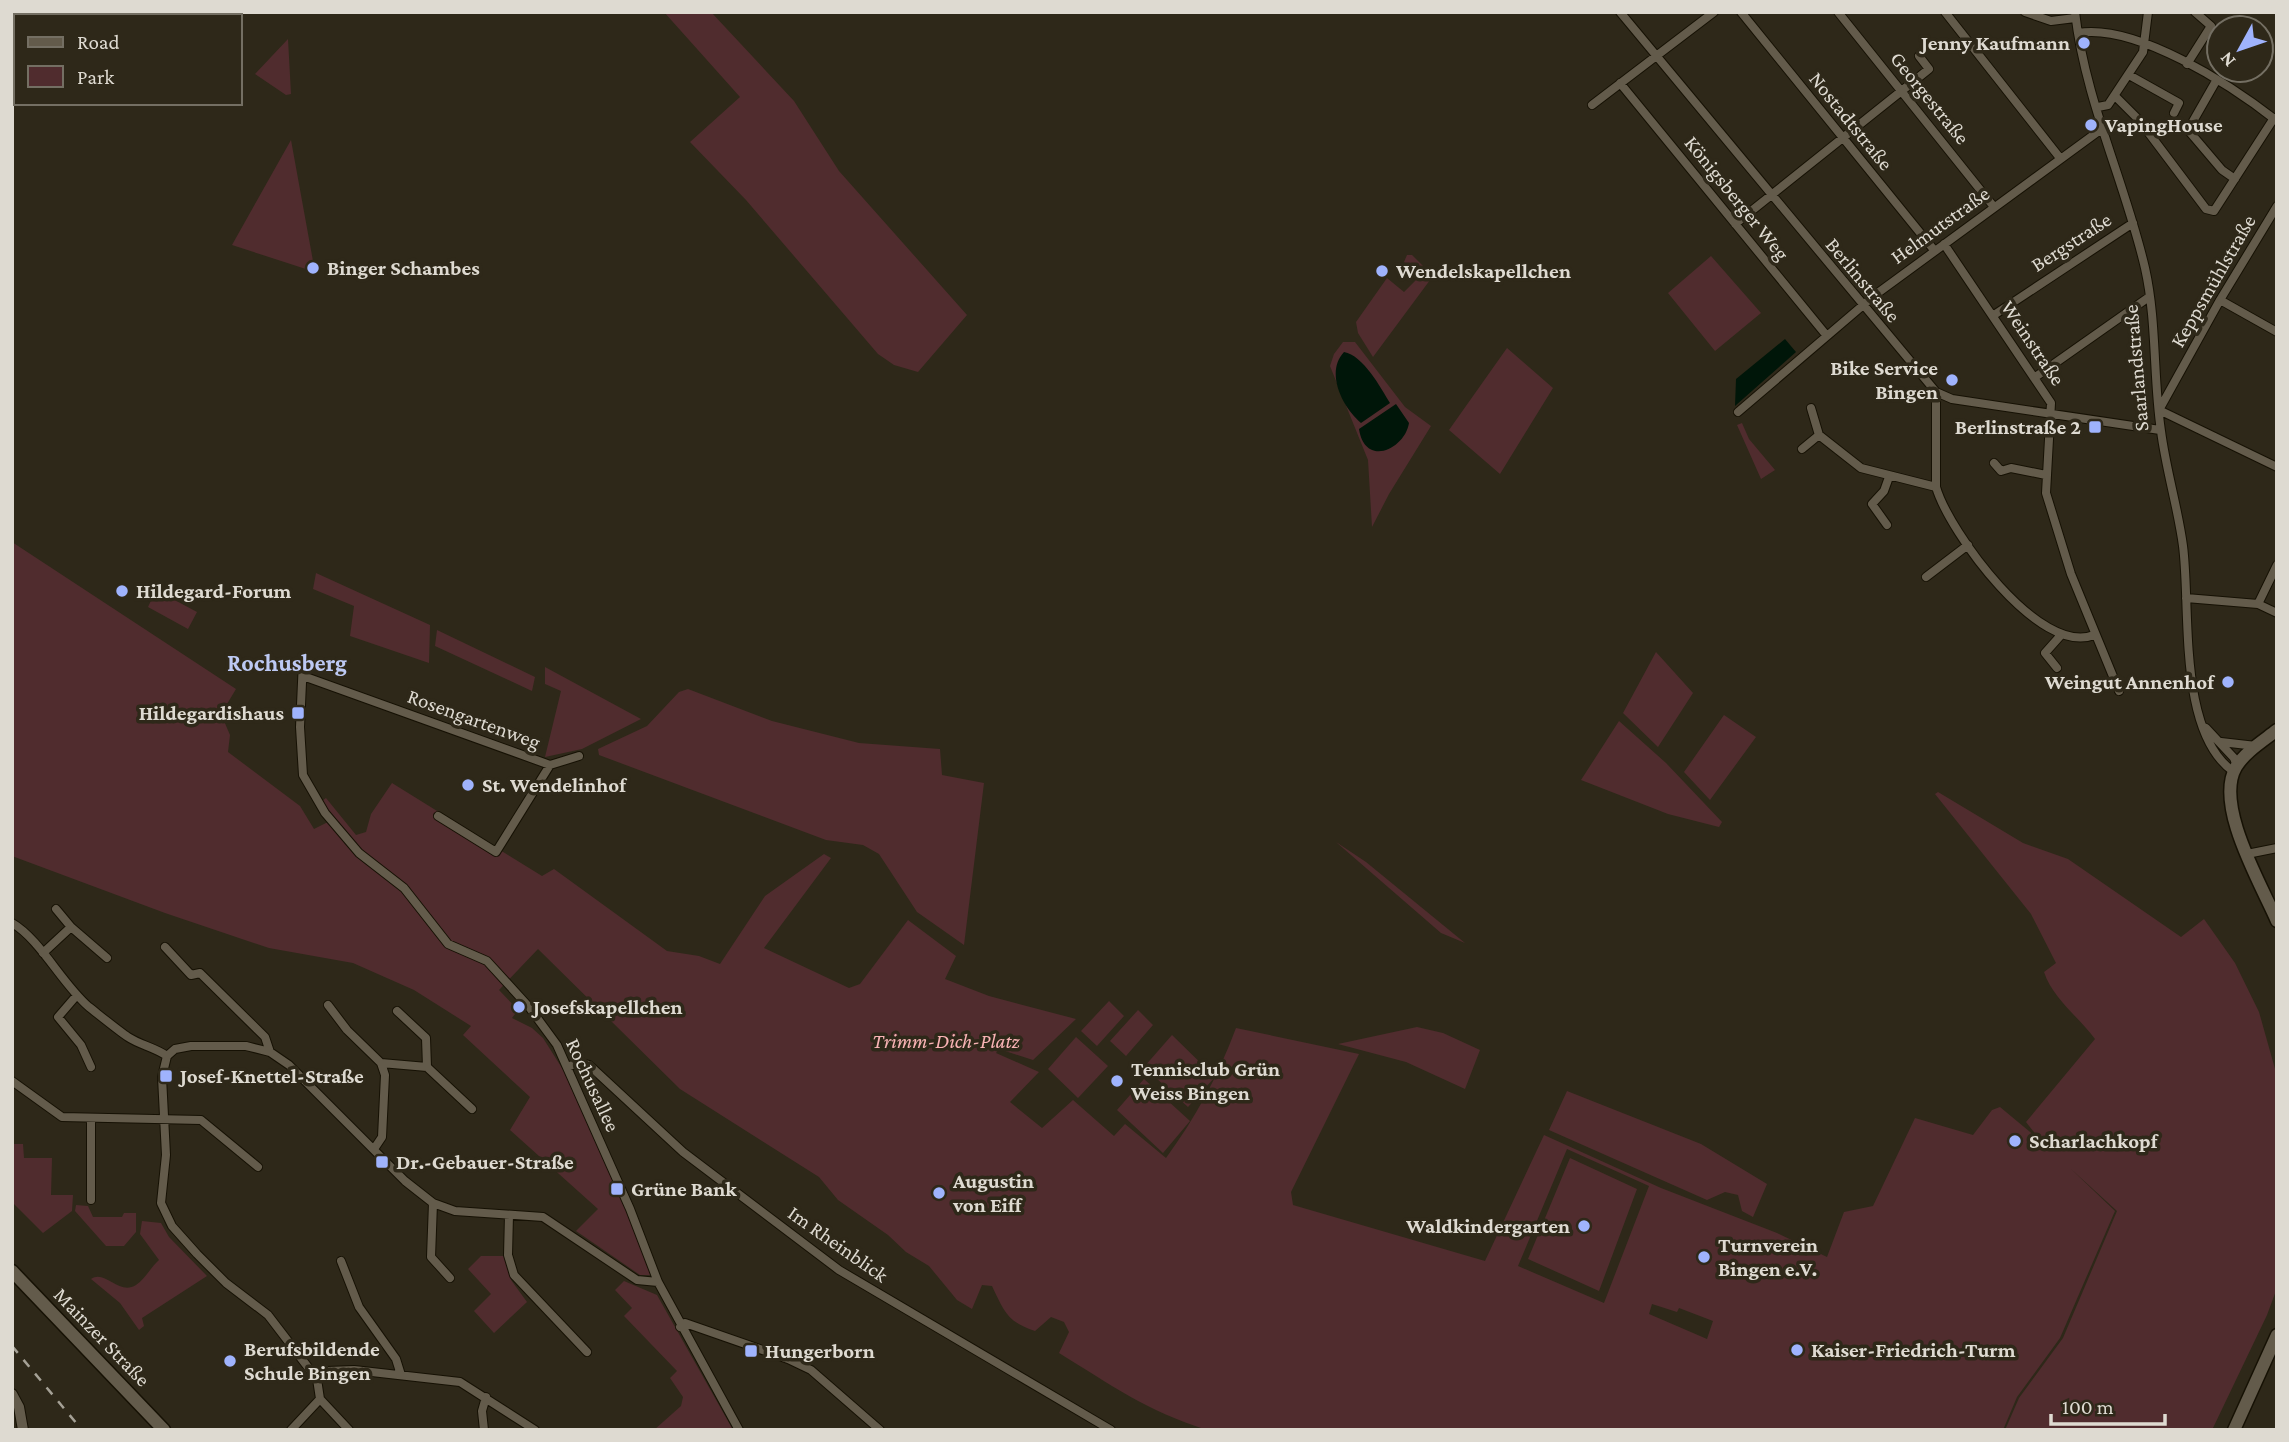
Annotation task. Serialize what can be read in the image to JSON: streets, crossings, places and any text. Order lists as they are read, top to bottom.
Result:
{
  "streets": {
    "main road": ["Mainzer Straße"],
    "street": [
      "Georgestraße",
      "Nostadtstraße",
      "Königsberger Weg",
      "Helmutstraße",
      "Bergstraße",
      "Berlinstraße",
      "Keppsmühlstraße",
      "Weinstraße",
      "Saarlandstraße",
      "Rosengartenweg",
      "Rochusallee",
      "Im Rheinblick"
    ]
  },
  "crossings": [
    ["Georgestraße", "Helmutstraße"],
    ["Nostadtstraße", "Helmutstraße"],
    ["Königsberger Weg", "Helmutstraße"],
    ["Helmutstraße", "Berlinstraße"],
    ["Helmutstraße", "Weinstraße"],
    ["Helmutstraße", "Saarlandstraße"],
    ["Bergstraße", "Weinstraße"],
    ["Bergstraße", "Saarlandstraße"],
    ["Keppsmühlstraße", "Saarlandstraße"],
    ["Rosengartenweg", "Rochusallee"],
    ["Rochusallee", "Im Rheinblick"]
  ],
  "districts": ["Rochusberg"],
  "parks": ["Trimm-Dich-Platz"],
  "places": {
    "other": [
      "Jenny Kaufmann",
      "VapingHouse",
      "Binger Schambes",
      "Wendelskapellchen",
      "Bike Service Bingen",
      "Hildegard-Forum",
      "Weingut Annenhof",
      "St. Wendelinhof",
      "Josefskapellchen",
      "Tennisclub Grün Weiss Bingen",
      "Scharlachkopf",
      "Augustin von Eiff",
      "Waldkindergarten",
      "Turnverein Bingen e.V.",
      "Kaiser-Friedrich-Turm",
      "Berufsbildende Schule Bingen"
    ],
    "transit": [
      "Berlinstraße 2",
      "Hildegardishaus",
      "Josef-Knettel-Straße",
      "Dr.-Gebauer-Straße",
      "Grüne Bank",
      "Hungerborn"
    ]
  },
  "legend": ["Road", "Park"],
  "scale_bar": "100 m",
  "north": "bottom left"
}
